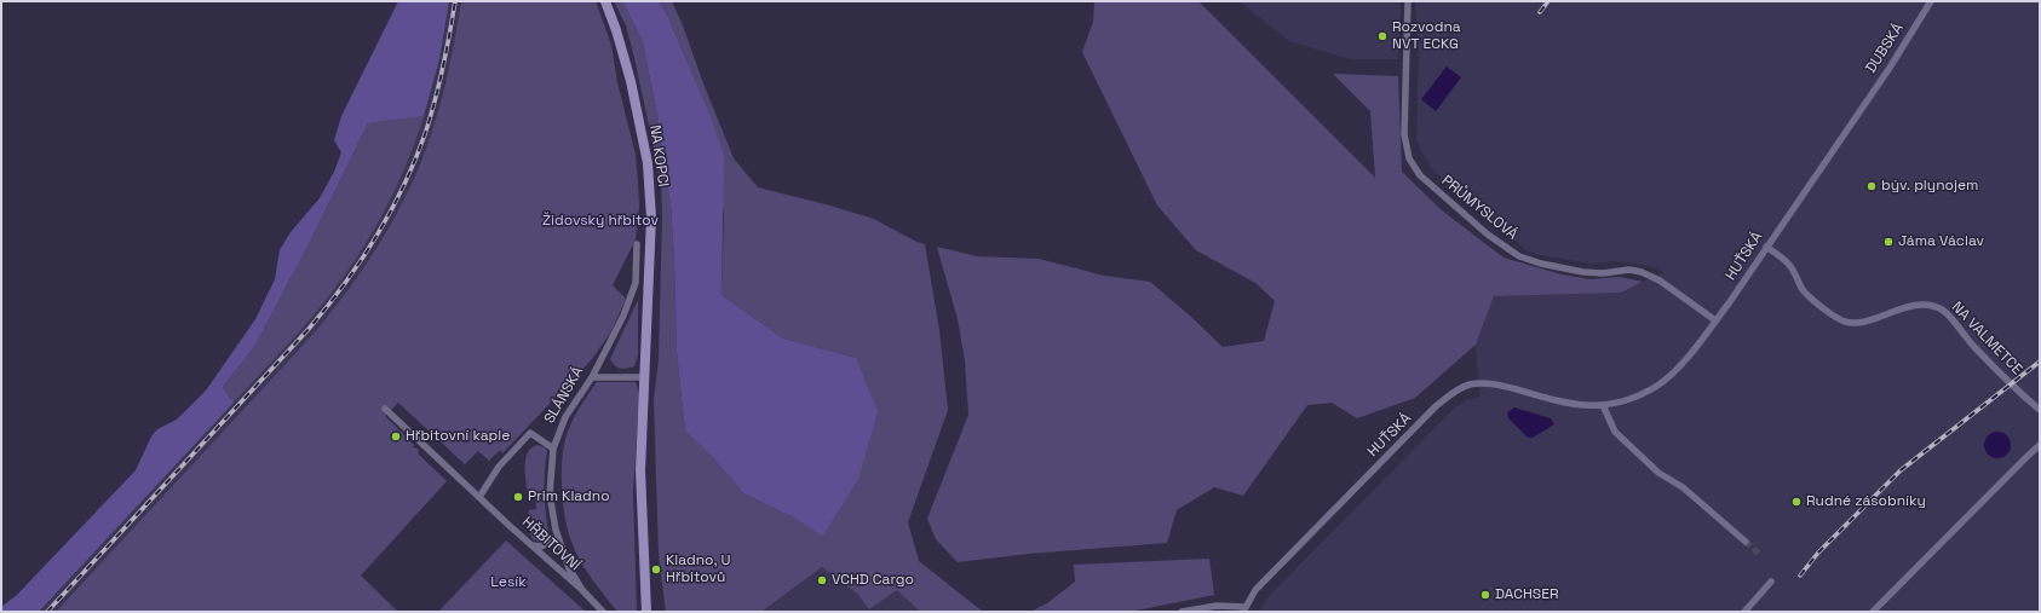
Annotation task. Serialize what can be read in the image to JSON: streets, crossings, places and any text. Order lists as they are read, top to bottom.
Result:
{
  "streets": {
    "main road": ["NA KOPCI"],
    "street": [
      "DUBSKÁ",
      "PRŮMYSLOVÁ",
      "HUŤSKÁ",
      "NA VALMETCE",
      "SLÁNSKÁ",
      "HŘBITOVNÍ"
    ]
  },
  "crossings": [
    ["DUBSKÁ", "HUŤSKÁ"],
    ["PRŮMYSLOVÁ", "HUŤSKÁ"],
    ["HUŤSKÁ", "NA VALMETCE"],
    ["SLÁNSKÁ", "HŘBITOVNÍ"]
  ],
  "parks": ["Židovský hřbitov", "Lesík"],
  "places": [
    "Rozvodna NVT ECKG",
    "býv. plynojem",
    "Jáma Václav",
    "Hřbitovní kaple",
    "Prim Kladno",
    "Rudné zásobníky",
    "Kladno, U Hřbitovů",
    "VCHD Cargo",
    "DACHSER"
  ]
}
